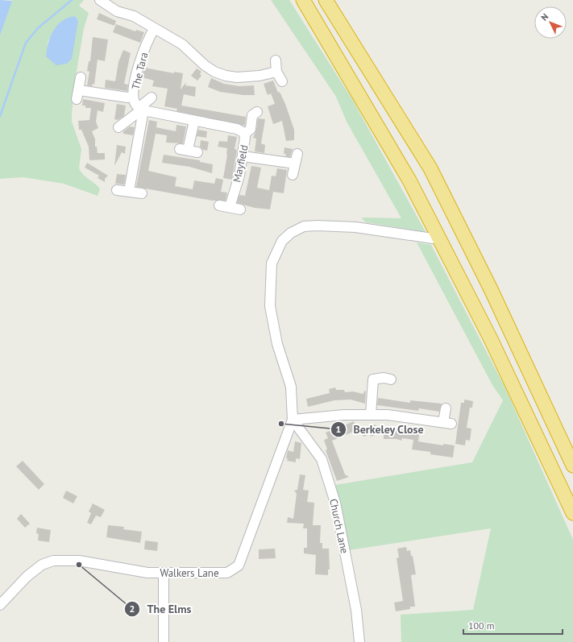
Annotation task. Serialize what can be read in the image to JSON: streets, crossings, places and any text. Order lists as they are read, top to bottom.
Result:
{
  "streets": {
    "street": [
      "The Tara",
      "Mayfield",
      "Church Lane",
      "Walkers Lane"
    ]
  },
  "crossings": [
    ["The Tara", "Mayfield"],
    ["Church Lane", "Walkers Lane"]
  ],
  "places": ["Berkeley Close", "The Elms"],
  "scale_bar": "100 m",
  "north": "top left"
}
